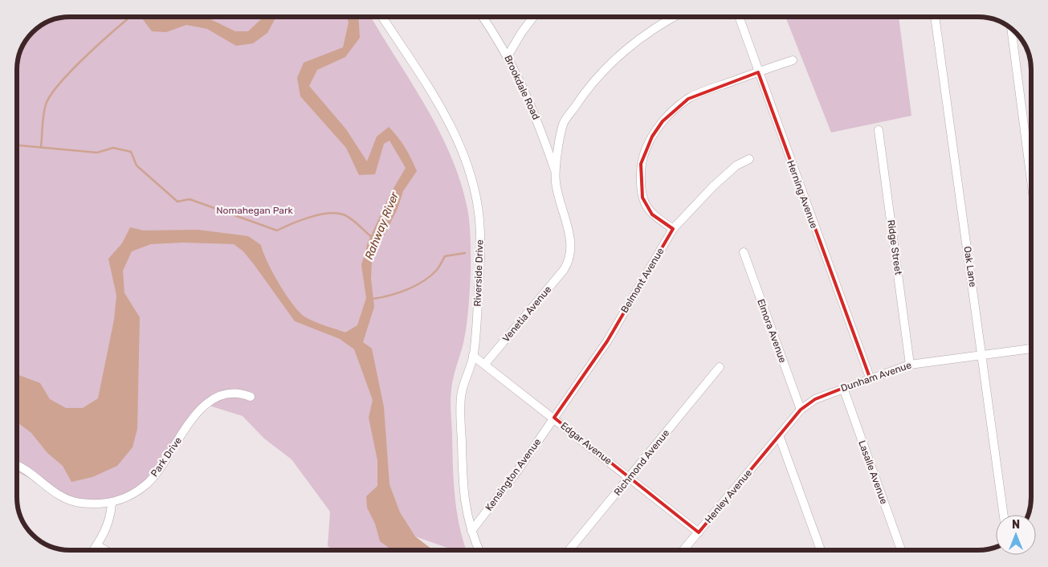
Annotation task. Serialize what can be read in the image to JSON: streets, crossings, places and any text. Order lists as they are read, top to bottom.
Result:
{
  "streets": {
    "street": [
      "Brookdale Road",
      "Herning Avenue",
      "Ridge Street",
      "Oak Lane",
      "Riverside Drive",
      "Belmont Avenue",
      "Venetia Avenue",
      "Elmora Avenue",
      "Dunham Avenue",
      "Edgar Avenue",
      "Park Drive",
      "Richmond Avenue",
      "Lasalle Avenue",
      "Kensington Avenue",
      "Henley Avenue"
    ]
  },
  "crossings": [
    ["Brookdale Road", "Venetia Avenue"],
    ["Herning Avenue", "Dunham Avenue"],
    ["Ridge Street", "Dunham Avenue"],
    ["Oak Lane", "Dunham Avenue"],
    ["Riverside Drive", "Edgar Avenue"],
    ["Riverside Drive", "Kensington Avenue"],
    ["Belmont Avenue", "Edgar Avenue"],
    ["Belmont Avenue", "Kensington Avenue"],
    ["Venetia Avenue", "Edgar Avenue"],
    ["Elmora Avenue", "Dunham Avenue"],
    ["Dunham Avenue", "Lasalle Avenue"],
    ["Dunham Avenue", "Henley Avenue"],
    ["Edgar Avenue", "Richmond Avenue"],
    ["Edgar Avenue", "Kensington Avenue"],
    ["Edgar Avenue", "Henley Avenue"]
  ],
  "water": ["Rahway River"],
  "parks": ["Nomahegan Park"],
  "north": "top"
}
